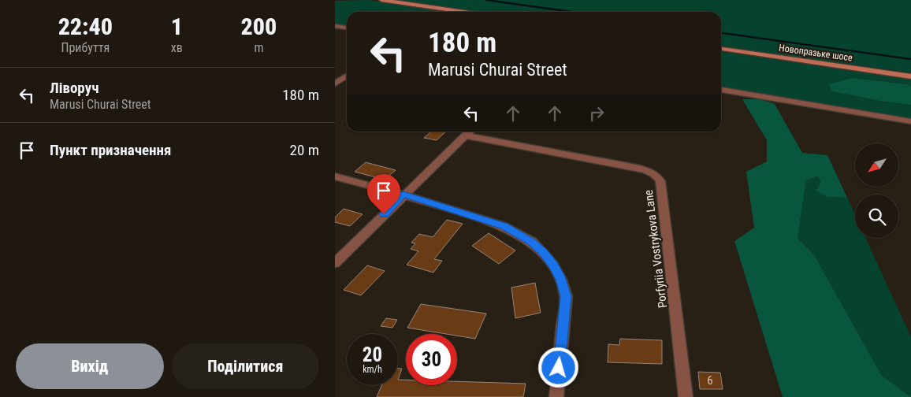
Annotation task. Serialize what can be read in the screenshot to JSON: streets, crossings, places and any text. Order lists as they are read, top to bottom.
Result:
{
  "streets": {
    "main road": ["Новопразьке шосе"],
    "street": ["Porfyriia Vostrykova Lane"]
  },
  "house_numbers": ["6"],
  "north": "bottom left",
  "page": {
    "eta": [
      "22:40",
      "Прибуття",
      "1",
      "хв",
      "200",
      "m"
    ],
    "turn": ["180 m", "Marusi Churai Street"],
    "list": [
      {
        "name": "Ліворуч",
        "note": "Marusi Churai Street",
        "value": "180 m"
      },
      {
        "name": "Пункт призначення",
        "value": "20 m"
      }
    ],
    "speed": "20 km/h",
    "limit": "30",
    "buttons": ["Вихід", "Поділитися"]
  }
}
